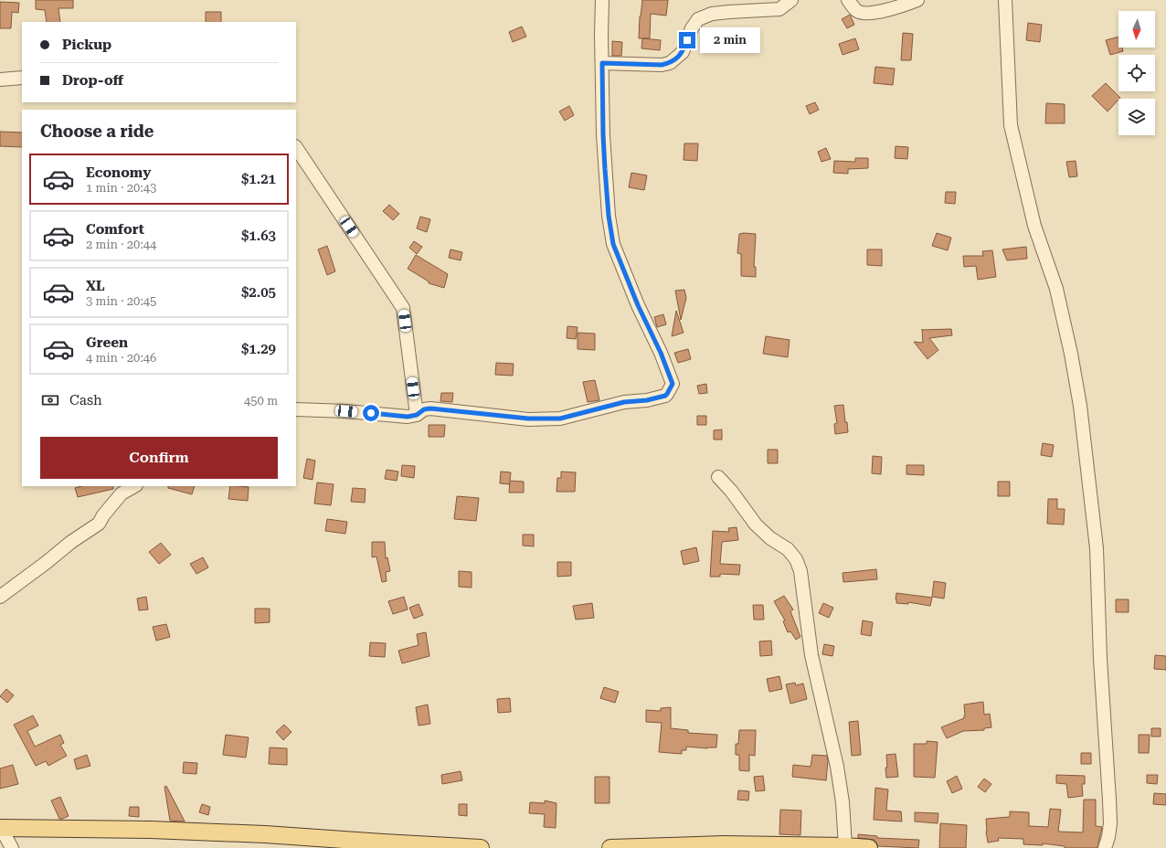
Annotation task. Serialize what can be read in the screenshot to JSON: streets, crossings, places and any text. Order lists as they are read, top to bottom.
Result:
{
  "north": "bottom",
  "page": {
    "banner": ["Pickup", "Drop-off"],
    "bubble": "2 min",
    "heading": "Choose a ride",
    "list": [
      {
        "name": "Economy",
        "note": "1 min · 20:43",
        "value": "$1.21"
      },
      {
        "name": "Comfort",
        "note": "2 min · 20:44",
        "value": "$1.63"
      },
      {
        "name": "XL",
        "note": "3 min · 20:45",
        "value": "$2.05"
      },
      {
        "name": "Green",
        "note": "4 min · 20:46",
        "value": "$1.29"
      }
    ],
    "pay": ["Cash", "450 m"],
    "buttons": "Confirm"
  }
}
